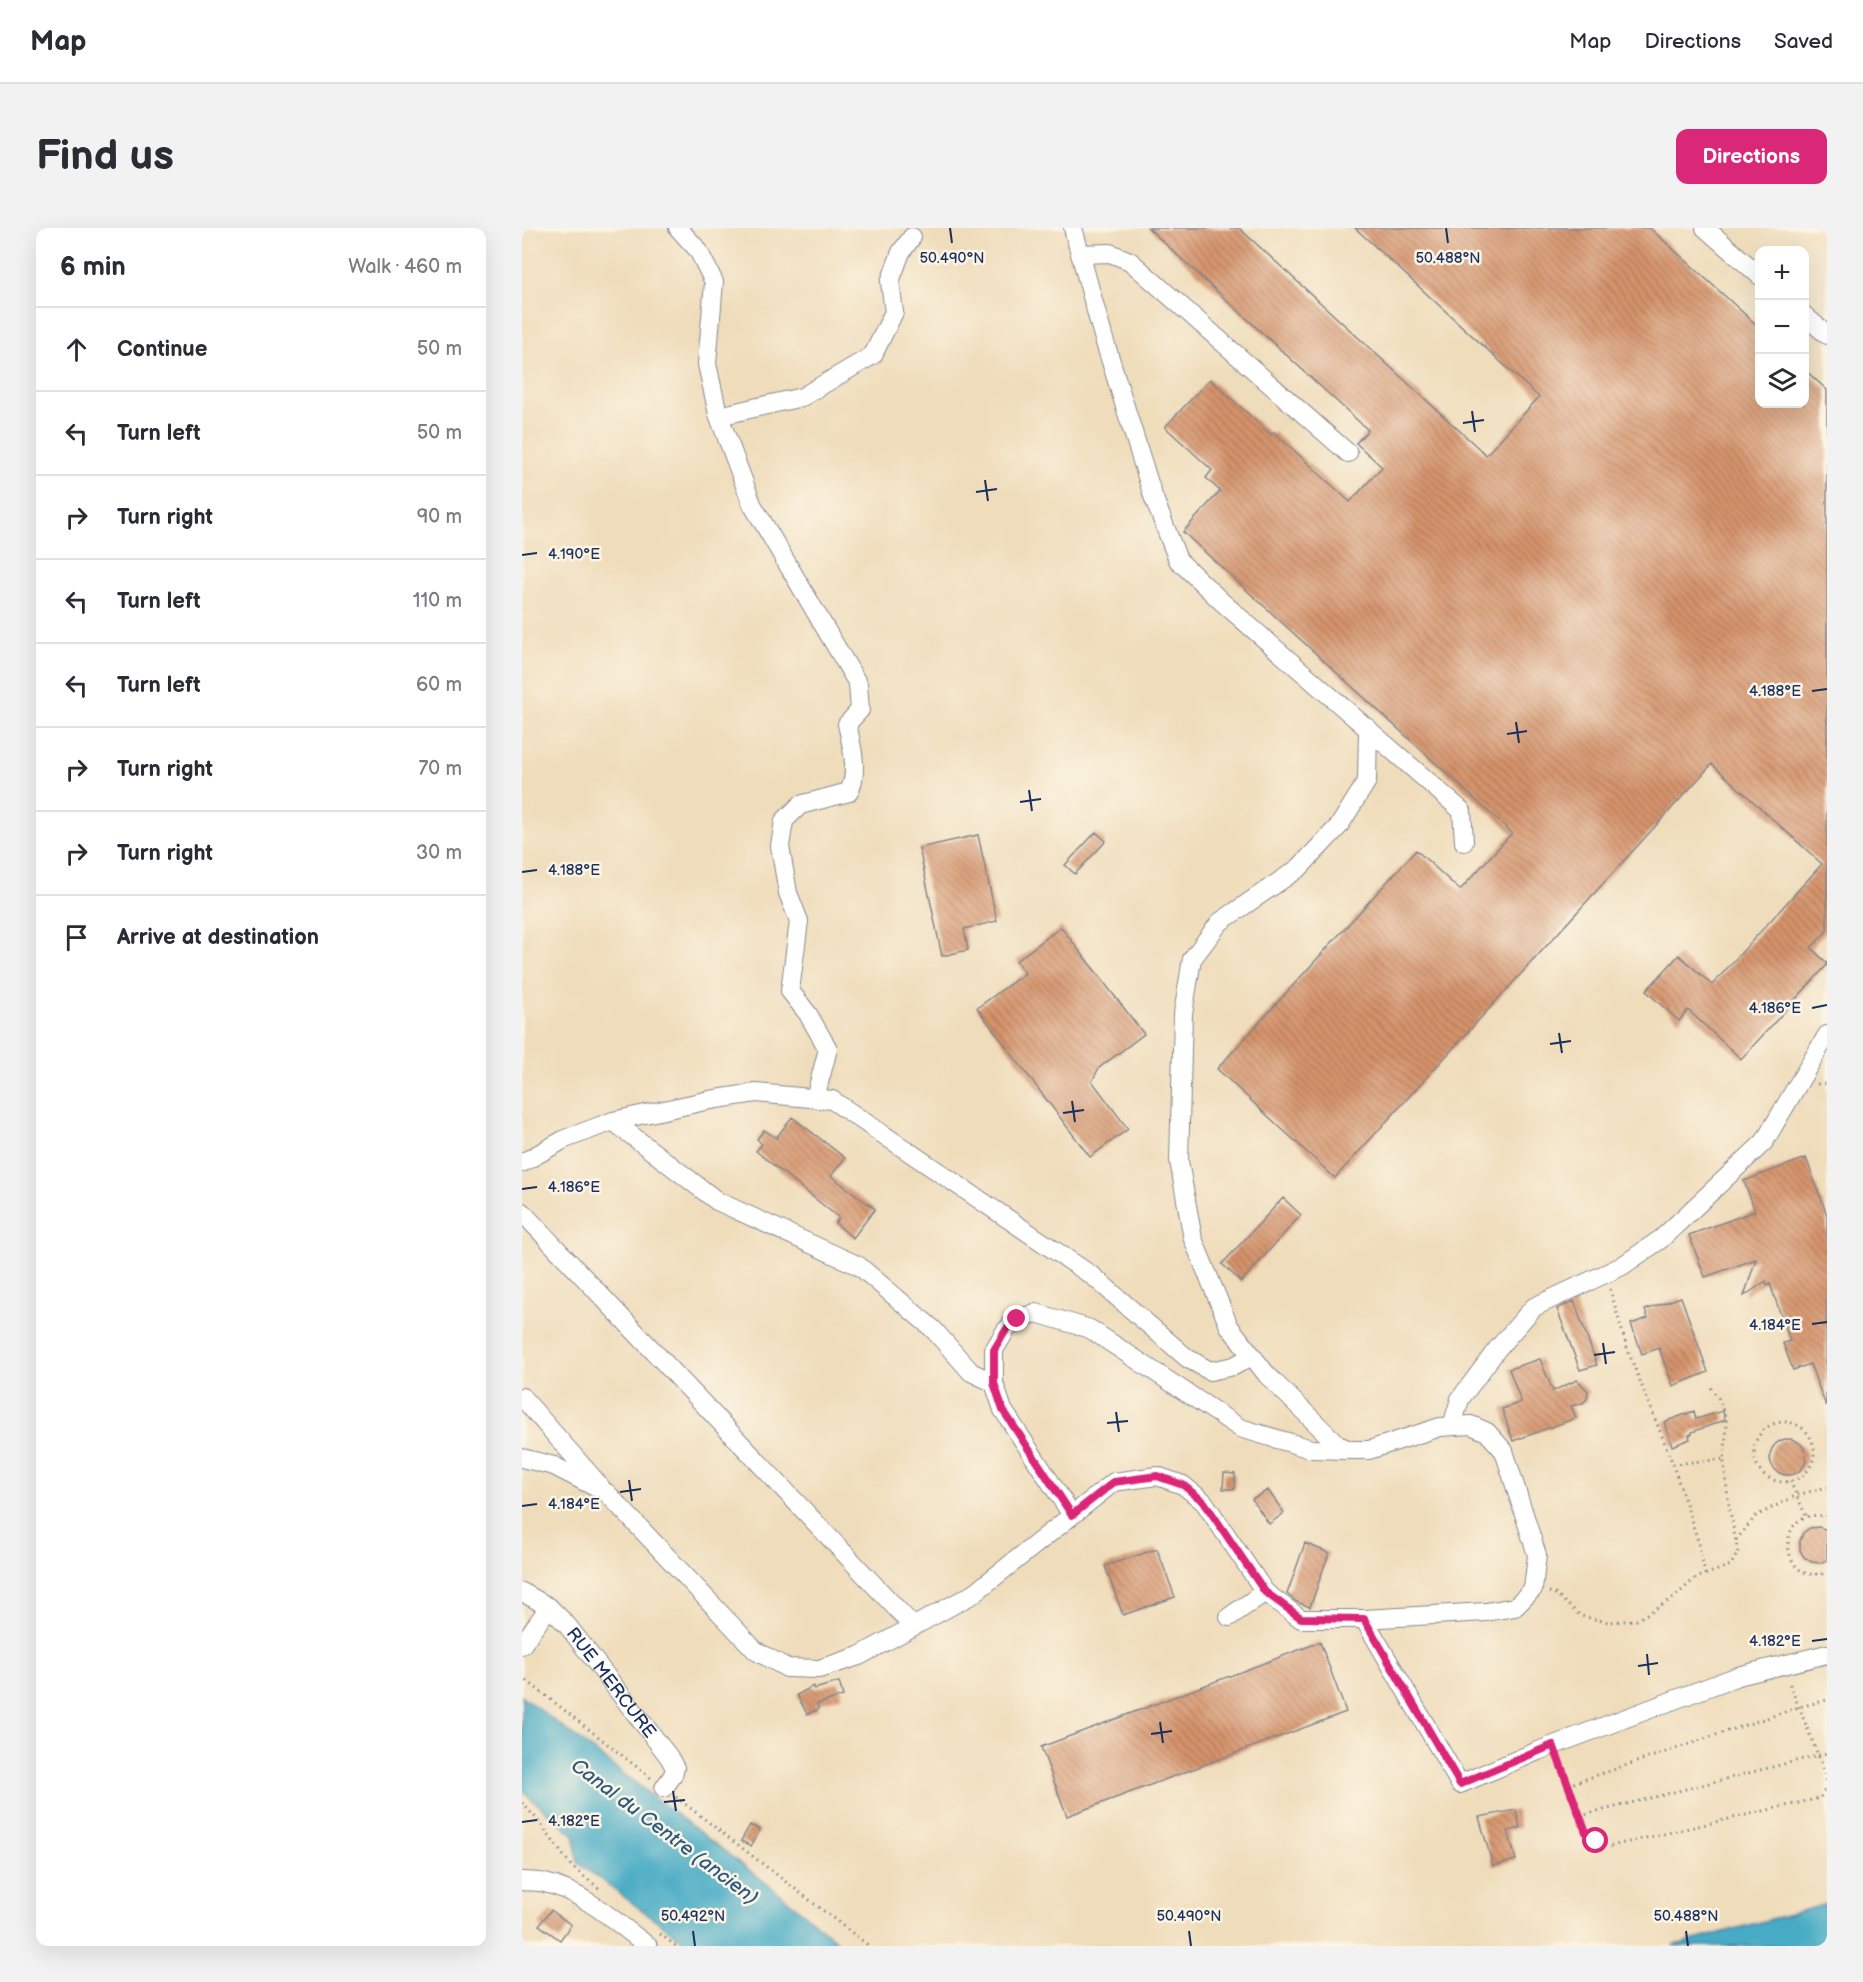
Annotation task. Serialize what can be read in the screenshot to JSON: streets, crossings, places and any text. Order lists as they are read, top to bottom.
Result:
{
  "streets": {
    "street": ["RUE MERCURE"]
  },
  "water": ["Canal du Centre (ancien)"],
  "page": {
    "header": "Map",
    "nav": ["Map", "Directions", "Saved"],
    "buttons": "Directions",
    "title": "Find us",
    "heading": ["6 min", "Walk · 460 m"],
    "map_buttons": ["+", "−"],
    "list": [
      ["Continue", "50 m"],
      ["Turn left", "50 m"],
      ["Turn right", "90 m"],
      ["Turn left", "110 m"],
      ["Turn left", "60 m"],
      ["Turn right", "70 m"],
      ["Turn right", "30 m"],
      "Arrive at destination"
    ]
  },
  "coordinates": [
    "50.490°N",
    "50.488°N",
    "4.190°E",
    "4.188°E",
    "4.186°E",
    "4.184°E",
    "4.182°E",
    "50.492°N"
  ]
}
